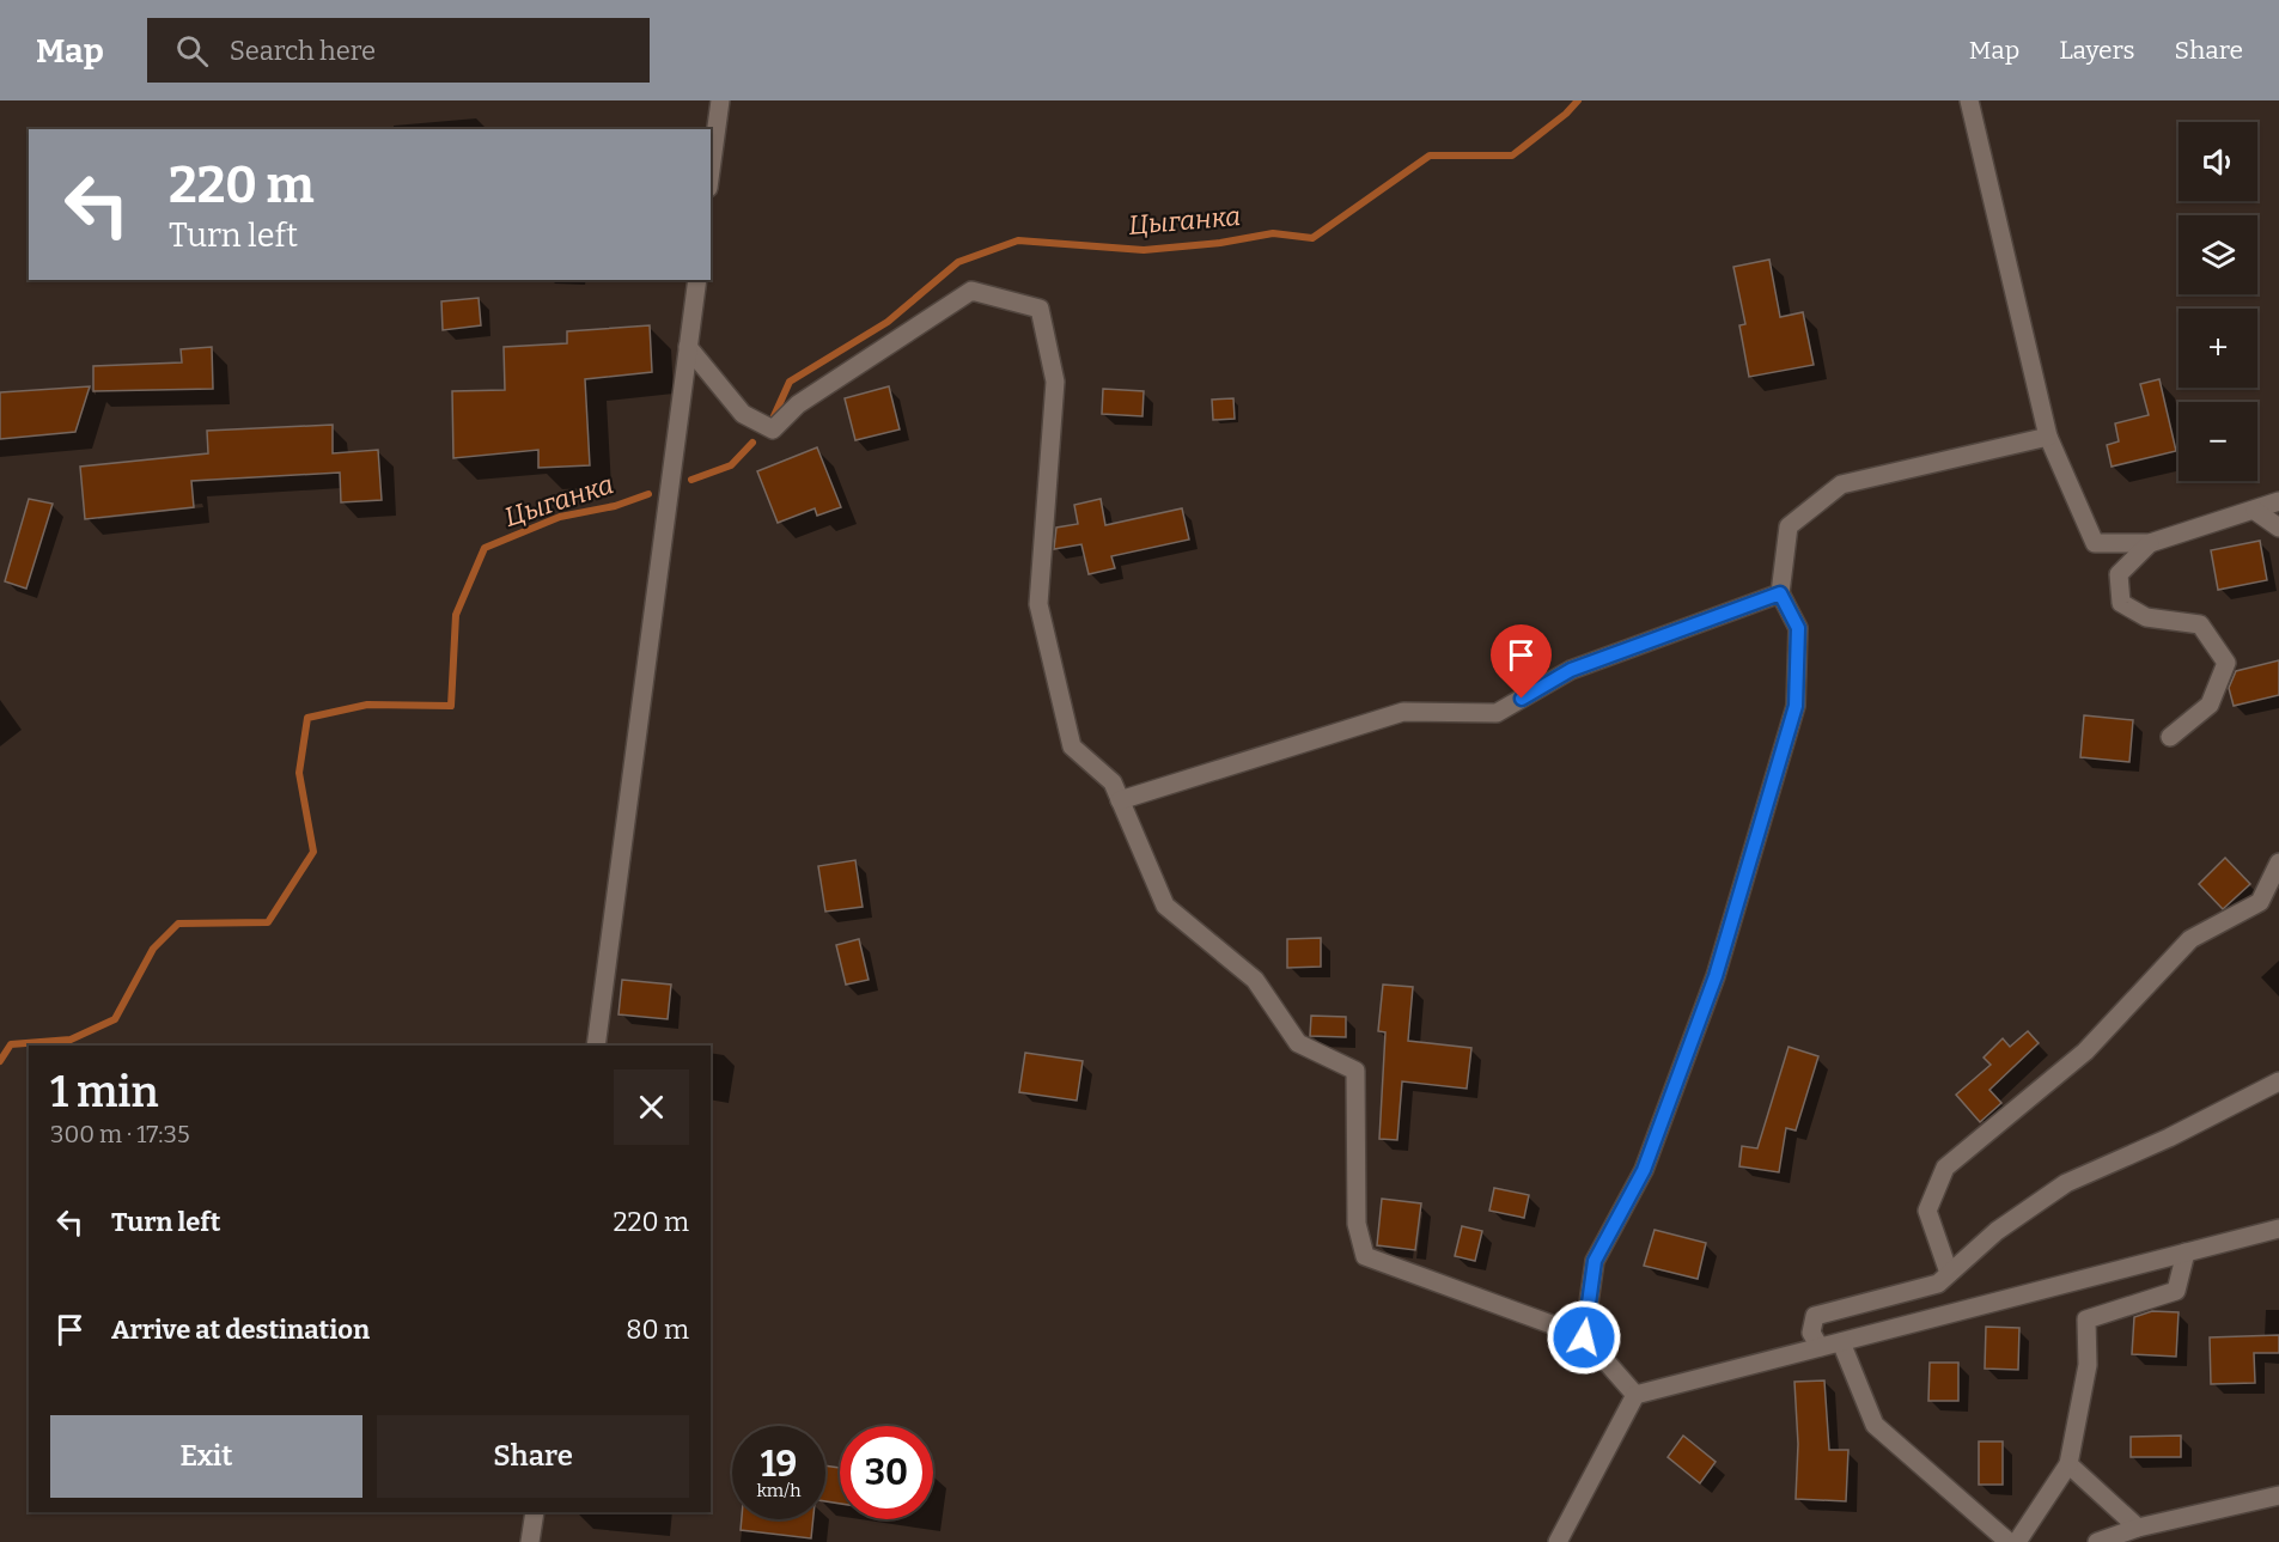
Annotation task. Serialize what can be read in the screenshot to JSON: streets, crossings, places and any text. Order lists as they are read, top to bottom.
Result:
{
  "water": ["Цыганка"],
  "page": {
    "header": "Map",
    "search": "Search here",
    "nav": ["Map", "Layers", "Share"],
    "map_buttons": ["+", "−"],
    "turn": ["220 m", "Turn left"],
    "heading": ["1 min", "300 m · 17:35"],
    "list": [
      {
        "name": "Turn left",
        "value": "220 m"
      },
      {
        "name": "Arrive at destination",
        "value": "80 m"
      }
    ],
    "buttons": ["Exit", "Share"],
    "speed": "19 km/h",
    "limit": "30"
  }
}
